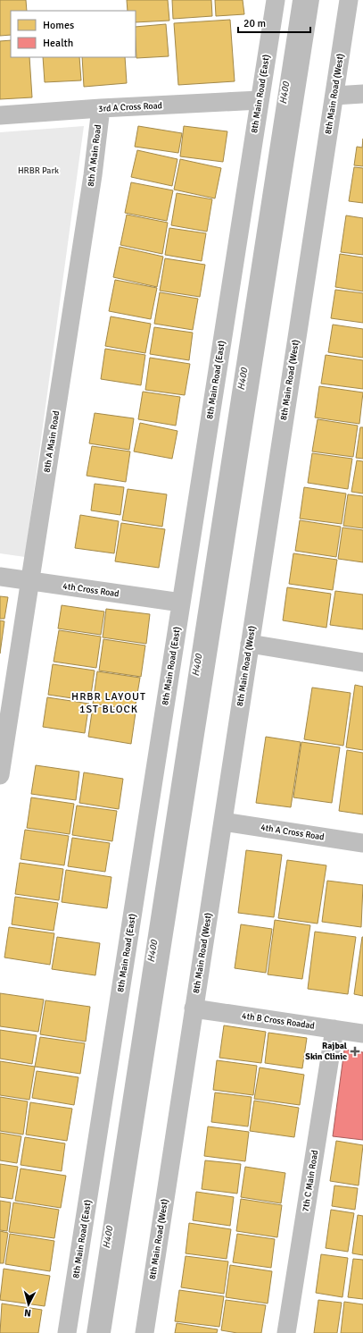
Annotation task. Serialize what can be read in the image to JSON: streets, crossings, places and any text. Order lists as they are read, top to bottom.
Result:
{
  "streets": {
    "street": [
      "8th Main Road (East)",
      "8th Main Road (West)",
      "3rd A Cross Road",
      "8th A Main Road",
      "4th Cross Road",
      "4th A Cross Road",
      "4th B Cross Roadad",
      "7th C Main Road"
    ]
  },
  "crossings": [
    ["8th Main Road (East)", "3rd A Cross Road"],
    ["8th Main Road (East)", "4th Cross Road"],
    ["8th Main Road (West)", "4th A Cross Road"],
    ["8th Main Road (West)", "4th B Cross Roadad"],
    ["3rd A Cross Road", "8th A Main Road"],
    ["8th A Main Road", "4th Cross Road"],
    ["4th B Cross Roadad", "7th C Main Road"]
  ],
  "districts": ["HRBR LAYOUT 1ST BLOCK"],
  "water": ["H400"],
  "parks": ["HRBR Park"],
  "places": {
    "health": ["Rajbal Skin Clinic"]
  },
  "legend": ["Homes", "Health"],
  "scale_bar": "20 m",
  "north": "bottom"
}
